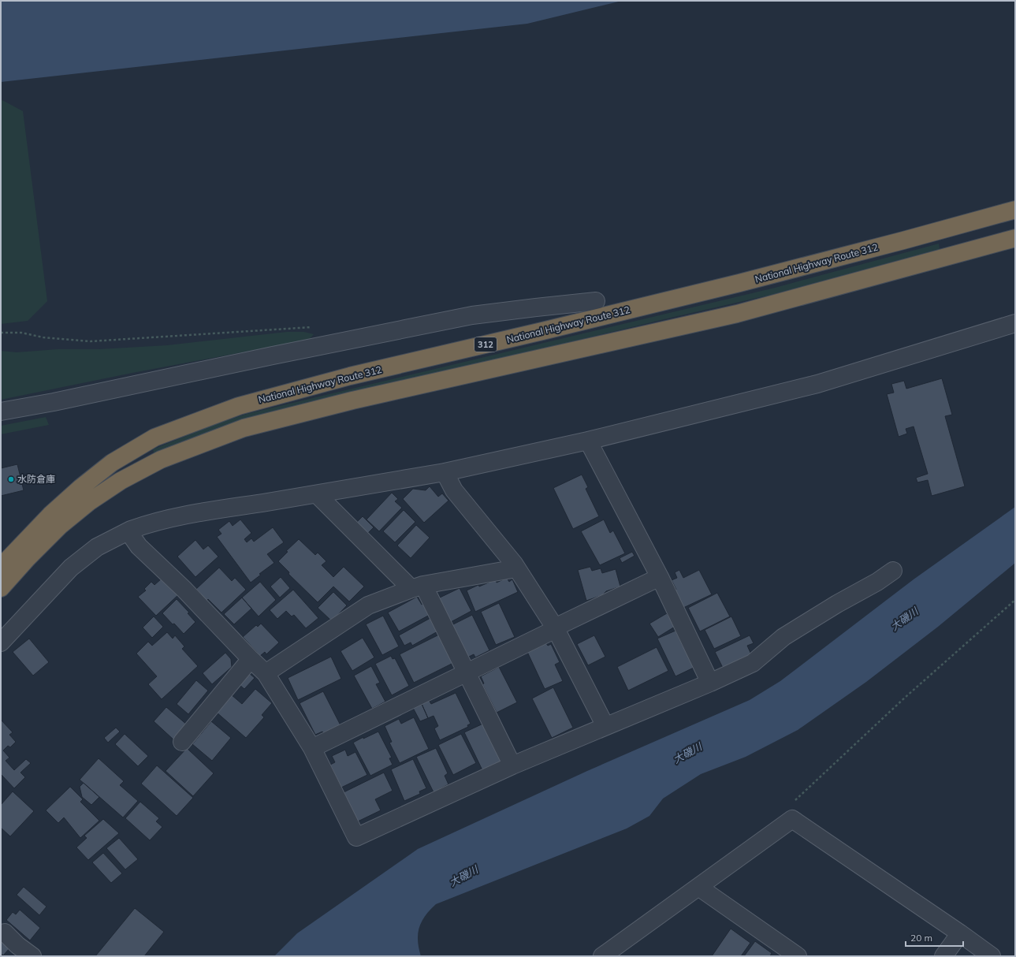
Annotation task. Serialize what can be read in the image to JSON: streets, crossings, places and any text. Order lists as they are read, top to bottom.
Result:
{
  "streets": {
    "highway": ["National Highway Route 312", "312"]
  },
  "water": ["大磯川"],
  "places": ["水防倉庫"],
  "scale_bar": "20 m"
}
